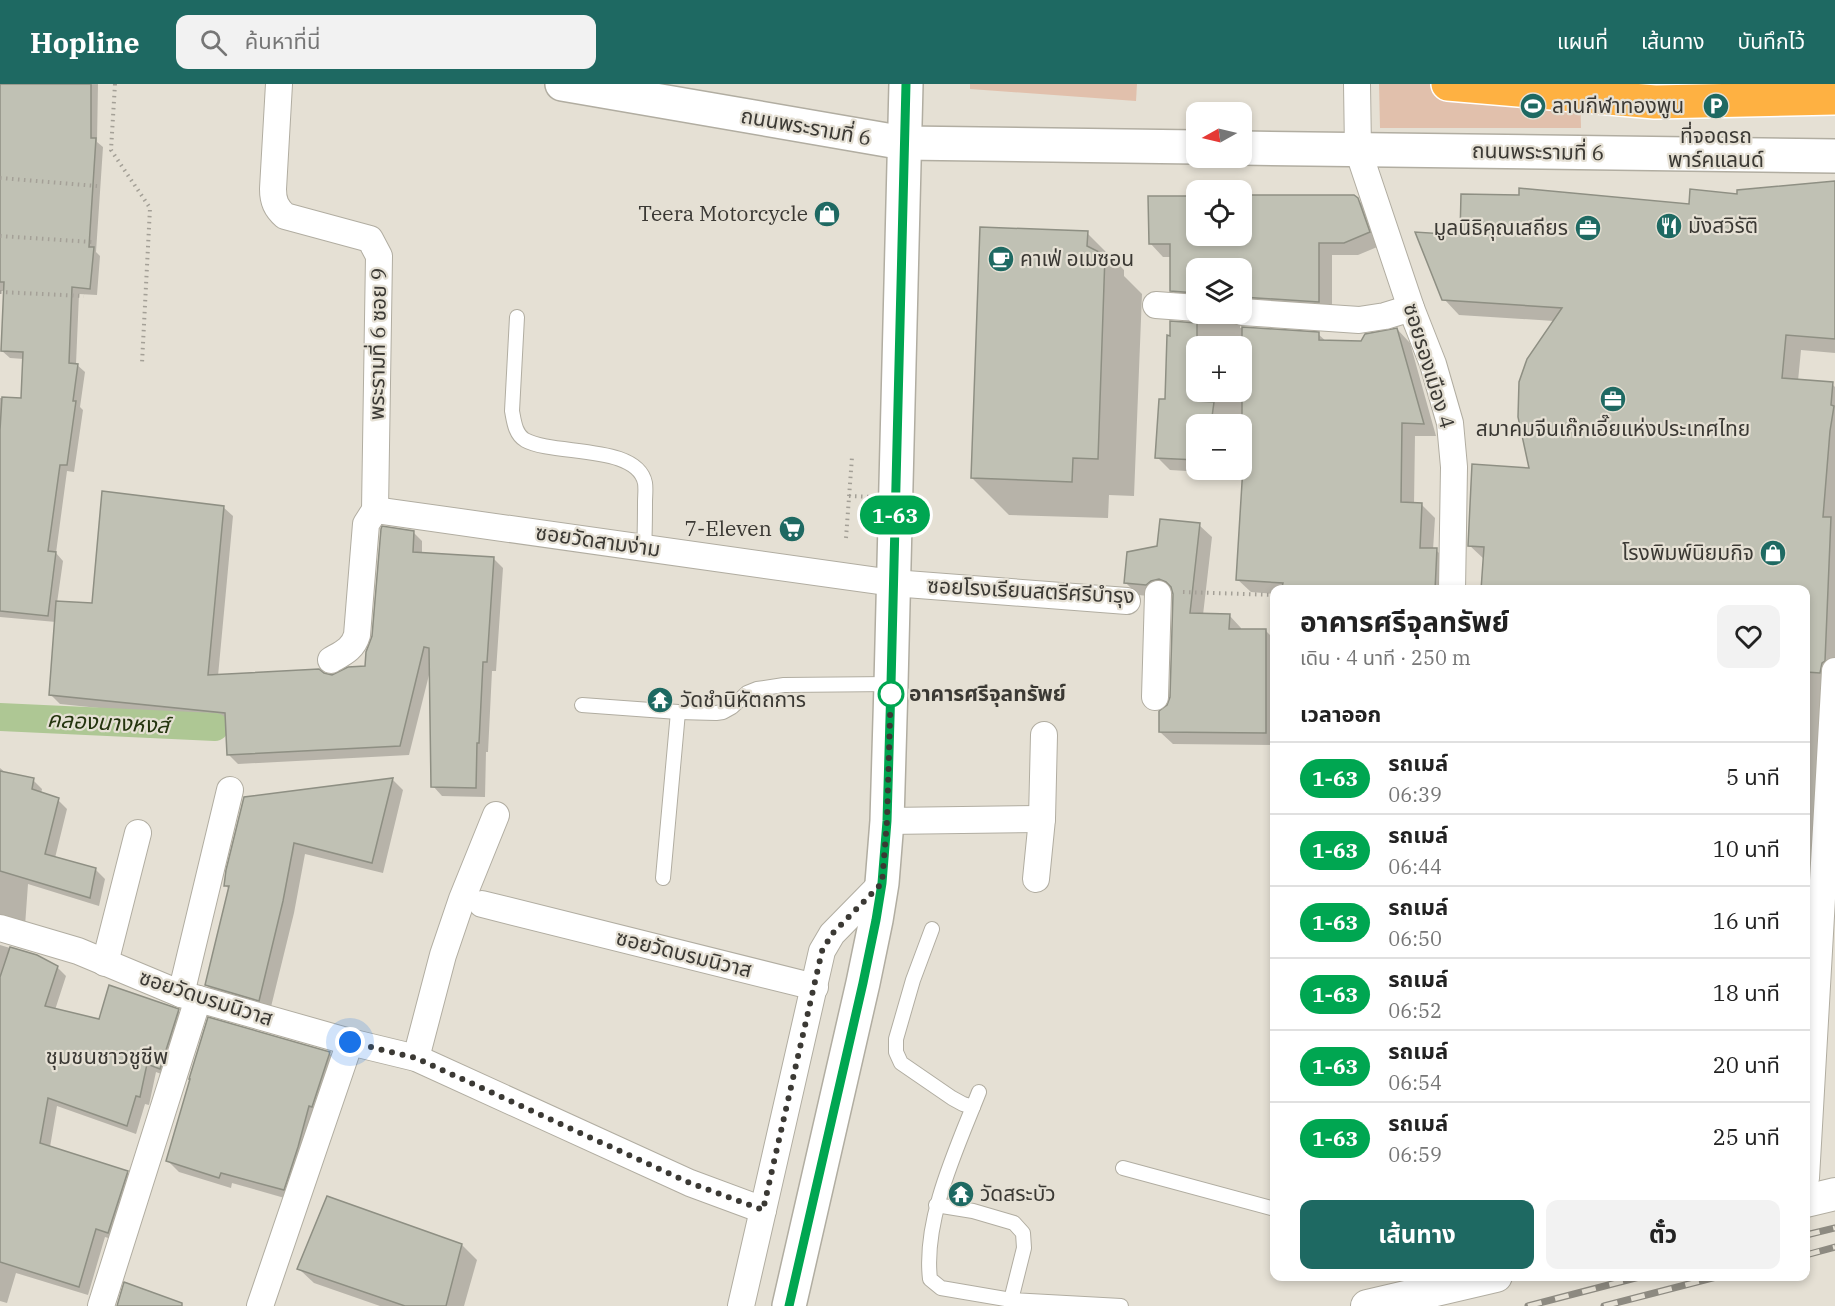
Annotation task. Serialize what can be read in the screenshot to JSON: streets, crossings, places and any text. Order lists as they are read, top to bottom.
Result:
{
  "streets": {
    "main road": ["ถนนพระรามที่ 6"],
    "street": [
      "พระรามที่ 6 ซอย 9",
      "ซอยรองเมือง 4",
      "ซอยวัดสามง่าม",
      "ซอยโรงเรียนสตรีศรีบำรุง",
      "ซอยวัดบรมนิวาส"
    ]
  },
  "crossings": [
    ["ถนนพระรามที่ 6", "ซอยรองเมือง 4"],
    ["พระรามที่ 6 ซอย 9", "ซอยวัดสามง่าม"],
    ["ซอยวัดสามง่าม", "ซอยโรงเรียนสตรีศรีบำรุง"]
  ],
  "districts": ["ชุมชนชาวชูชีพ"],
  "water": ["คลองนางหงส์"],
  "places": {
    "sports": ["ลานกีฬาทองพูน"],
    "parking": ["ที่จอดรถ พาร์คแลนด์"],
    "shop": ["Teera Motorcycle", "โรงพิมพ์นิยมกิจ"],
    "restaurant": ["มังสวิรัติ"],
    "office": ["มูลนิธิคุณเสถียร", "สมาคมจีนเก๊กเอี๊ยแห่งประเทศไทย"],
    "cafe": ["คาเฟ่ อเมซอน"],
    "supermarket": ["7-Eleven"],
    "other": ["อาคารศรีจุลทรัพย์"],
    "temple": ["วัดชำนิหัตถการ", "วัดสระบัว"]
  },
  "lines": ["bus line 1-63"],
  "north": "left",
  "page": {
    "header": "Hopline",
    "search": "ค้นหาที่นี่",
    "nav": ["แผนที่", "เส้นทาง", "บันทึกไว้"],
    "on_map": "1-63",
    "map_buttons": ["+", "−"],
    "heading": [
      ["อาคารศรีจุลทรัพย์", "เดิน · 4 นาที · 250 m"],
      "เวลาออก"
    ],
    "list": [
      {
        "mark": "1-63",
        "name": "รถเมล์",
        "note": "06:39",
        "value": "5 นาที"
      },
      {
        "mark": "1-63",
        "name": "รถเมล์",
        "note": "06:44",
        "value": "10 นาที"
      },
      {
        "mark": "1-63",
        "name": "รถเมล์",
        "note": "06:50",
        "value": "16 นาที"
      },
      {
        "mark": "1-63",
        "name": "รถเมล์",
        "note": "06:52",
        "value": "18 นาที"
      },
      {
        "mark": "1-63",
        "name": "รถเมล์",
        "note": "06:54",
        "value": "20 นาที"
      },
      {
        "mark": "1-63",
        "name": "รถเมล์",
        "note": "06:59",
        "value": "25 นาที"
      }
    ],
    "buttons": ["เส้นทาง", "ตั๋ว"]
  }
}
